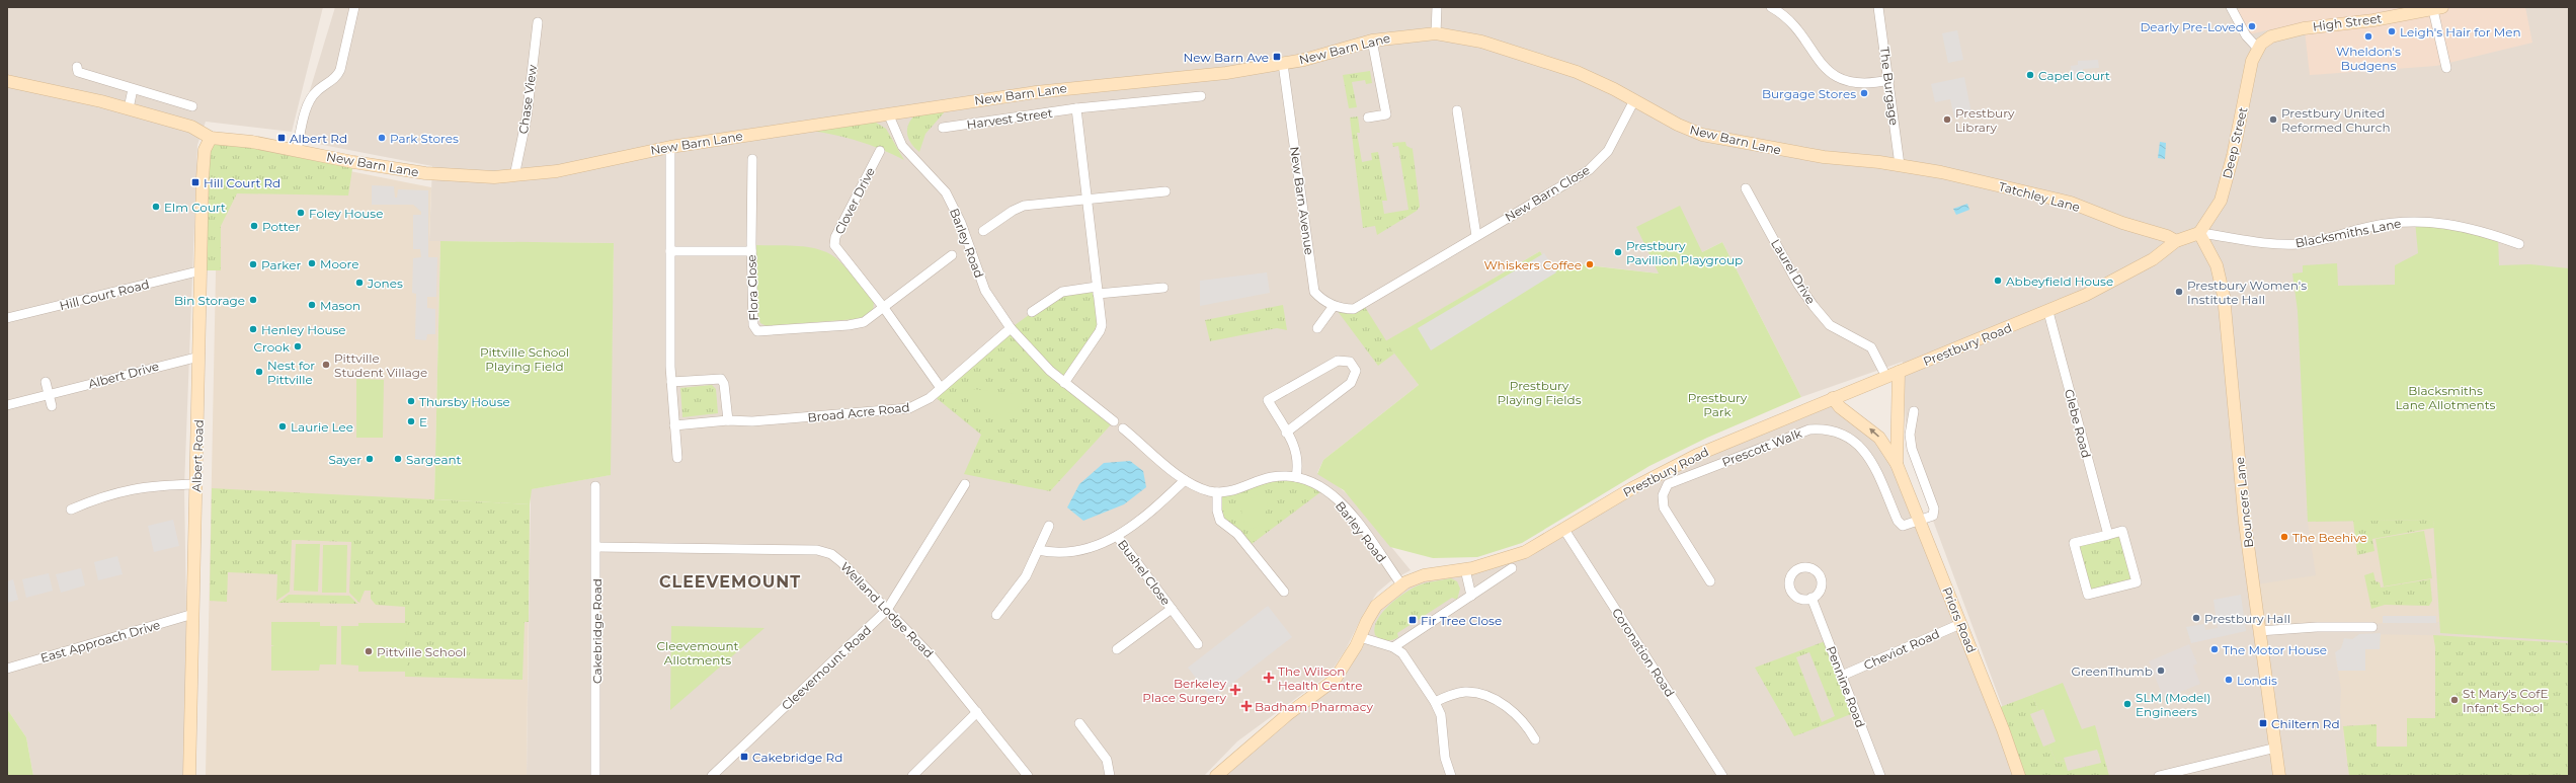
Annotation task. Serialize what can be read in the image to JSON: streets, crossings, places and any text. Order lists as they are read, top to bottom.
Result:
{
  "streets": {
    "main road": [
      "High Street",
      "New Barn Lane",
      "Deep Street",
      "Tatchley Lane",
      "Prestbury Road",
      "Albert Road",
      "Bouncers Lane",
      "Priors Road"
    ],
    "street": [
      "The Burgage",
      "Chase View",
      "Harvest Street",
      "New Barn Close",
      "Clover Drive",
      "New Barn Avenue",
      "Blacksmiths Lane",
      "Barley Road",
      "Laurel Drive",
      "Flora Close",
      "Hill Court Road",
      "Albert Drive",
      "Broad Acre Road",
      "Glebe Road",
      "Prescott Walk",
      "Bushel Close",
      "Welland Lodge Road",
      "Cakebridge Road",
      "East Approach Drive",
      "Cheviot Road",
      "Coronation Road",
      "Cleevemount Road",
      "Pennine Road"
    ]
  },
  "crossings": [
    ["High Street", "Deep Street"],
    ["New Barn Lane", "The Burgage"],
    ["New Barn Lane", "Chase View"],
    ["New Barn Lane", "New Barn Close"],
    ["New Barn Lane", "Tatchley Lane"],
    ["New Barn Lane", "New Barn Avenue"],
    ["New Barn Lane", "Barley Road"],
    ["New Barn Lane", "Albert Road"],
    ["The Burgage", "Tatchley Lane"],
    ["Deep Street", "Blacksmiths Lane"],
    ["Deep Street", "Prestbury Road"],
    ["Deep Street", "Bouncers Lane"],
    ["New Barn Close", "New Barn Avenue"],
    ["Tatchley Lane", "Prestbury Road"],
    ["Clover Drive", "Flora Close"],
    ["Clover Drive", "Broad Acre Road"],
    ["Blacksmiths Lane", "Prestbury Road"],
    ["Blacksmiths Lane", "Bouncers Lane"],
    ["Barley Road", "Prestbury Road"],
    ["Barley Road", "Broad Acre Road"],
    ["Laurel Drive", "Prestbury Road"],
    ["Hill Court Road", "Albert Road"],
    ["Prestbury Road", "Glebe Road"],
    ["Prestbury Road", "Bouncers Lane"],
    ["Prestbury Road", "Priors Road"],
    ["Prestbury Road", "Coronation Road"],
    ["Albert Drive", "Albert Road"],
    ["Prescott Walk", "Priors Road"],
    ["Albert Road", "East Approach Drive"],
    ["Welland Lodge Road", "Cakebridge Road"],
    ["Welland Lodge Road", "Cleevemount Road"],
    ["Priors Road", "Cheviot Road"],
    ["Cheviot Road", "Pennine Road"]
  ],
  "districts": ["CLEEVEMOUNT"],
  "parks": [
    "Pittville School Playing Field",
    "Prestbury Playing Fields",
    "Blacksmiths Lane Allotments",
    "Prestbury Park",
    "Cleevemount Allotments"
  ],
  "places": {
    "other": [
      "Dearly Pre-Loved",
      "Leigh's Hair for Men",
      "Wheldon's Budgens",
      "Capel Court",
      "Burgage Stores",
      "Prestbury Library",
      "Prestbury United Reformed Church",
      "Park Stores",
      "Elm Court",
      "Foley House",
      "Potter",
      "Prestbury Pavillion Playgroup",
      "Moore",
      "Parker",
      "Whiskers Coffee",
      "Abbeyfield House",
      "Jones",
      "Prestbury Women's Institute Hall",
      "Bin Storage",
      "Mason",
      "Henley House",
      "Crook",
      "Pittville Student Village",
      "Nest for Pittville",
      "Thursby House",
      "E",
      "Laurie Lee",
      "Sayer",
      "Sargeant",
      "The Beehive",
      "Prestbury Hall",
      "The Motor House",
      "Pittville School",
      "GreenThumb",
      "Londis",
      "St Mary's CofE Infant School",
      "SLM (Model) Engineers"
    ],
    "transit": [
      "New Barn Ave",
      "Albert Rd",
      "Hill Court Rd",
      "Fir Tree Close",
      "Chiltern Rd",
      "Cakebridge Rd"
    ],
    "health": ["The Wilson Health Centre", "Berkeley Place Surgery", "Badham Pharmacy"]
  }
}
